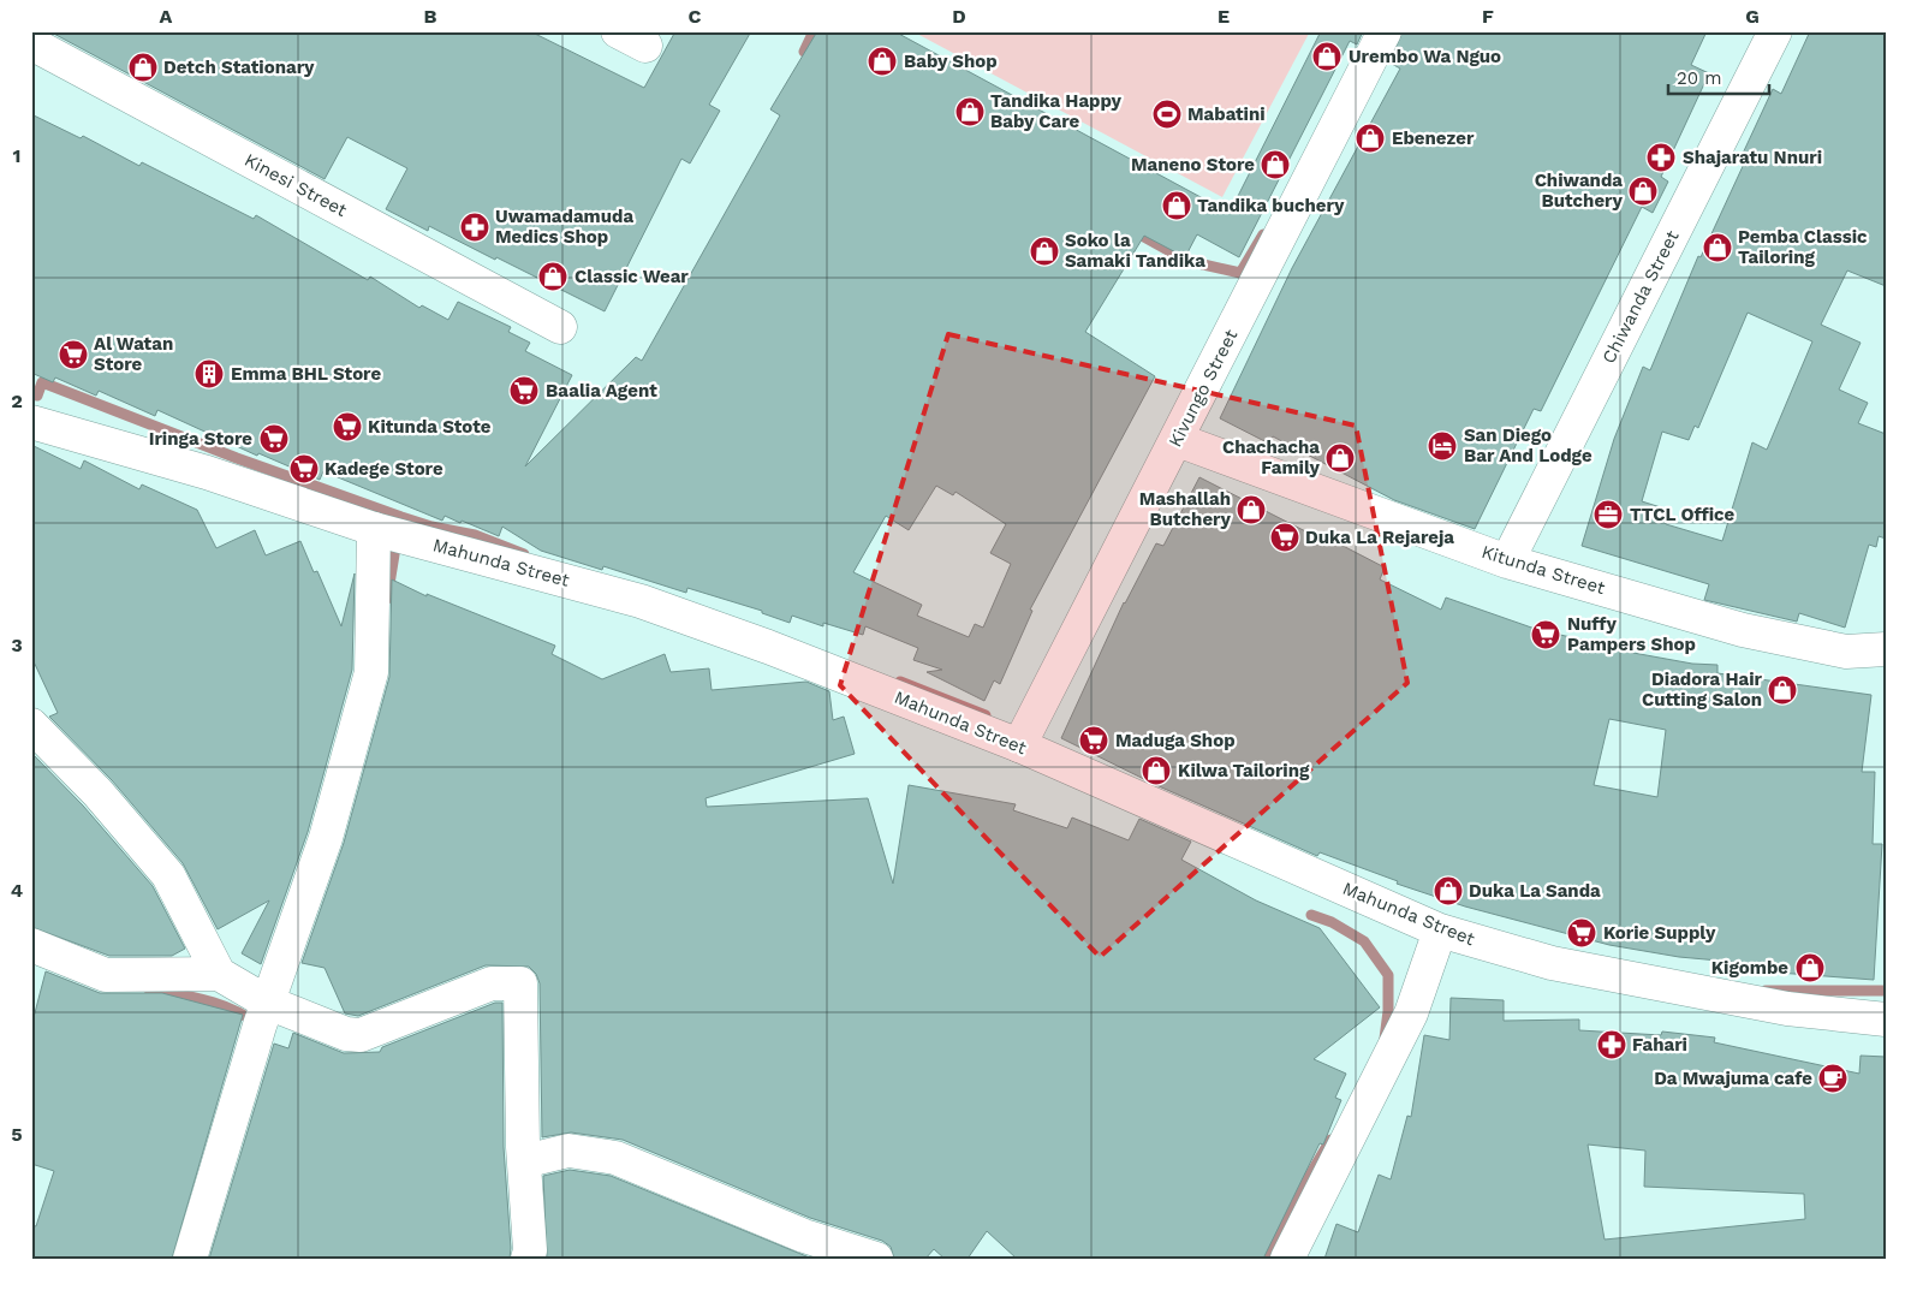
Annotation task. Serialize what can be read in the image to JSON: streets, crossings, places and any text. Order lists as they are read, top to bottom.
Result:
{
  "streets": {
    "street": [
      "Kinesi Street",
      "Chiwanda Street",
      "Kivungo Street",
      "Mahunda Street",
      "Kitunda Street"
    ]
  },
  "crossings": [
    ["Chiwanda Street", "Kitunda Street"],
    ["Kivungo Street", "Mahunda Street"],
    ["Kivungo Street", "Kitunda Street"]
  ],
  "places": {
    "shop": [
      "Urembo Wa Nguo",
      "Baby Shop",
      "Detch Stationary",
      "Tandika Happy Baby Care",
      "Ebenezer",
      "Maneno Store",
      "Chiwanda Butchery",
      "Tandika buchery",
      "Pemba Classic Tailoring",
      "Soko la Samaki Tandika",
      "Classic Wear",
      "Chachacha Family",
      "Mashallah Butchery",
      "Diadora Hair Cutting Salon",
      "Kilwa Tailoring",
      "Duka La Sanda",
      "Kigombe"
    ],
    "sports": ["Mabatini"],
    "pharmacy": ["Shajaratu Nnuri", "Uwamadamuda Medics Shop", "Fahari"],
    "supermarket": [
      "Al Watan Store",
      "Baalia Agent",
      "Kitunda Stote",
      "Iringa Store",
      "Kadege Store",
      "Duka La Rejareja",
      "Nuffy Pampers Shop",
      "Maduga Shop",
      "Korie Supply"
    ],
    "building": ["Emma BHL Store"],
    "hotel": ["San Diego Bar And Lodge"],
    "office": ["TTCL Office"],
    "cafe": ["Da Mwajuma cafe"]
  },
  "scale_bar": "20 m",
  "grid": {
    "columns": [
      "A",
      "B",
      "C",
      "D",
      "E",
      "F",
      "G"
    ],
    "rows": [
      "1",
      "2",
      "3",
      "4",
      "5"
    ]
  }
}
